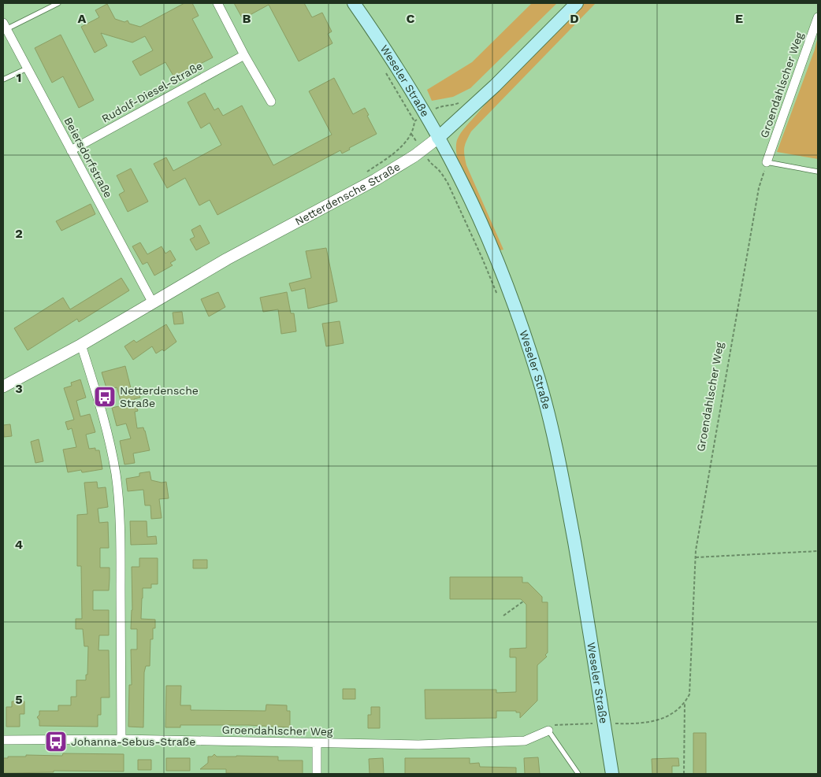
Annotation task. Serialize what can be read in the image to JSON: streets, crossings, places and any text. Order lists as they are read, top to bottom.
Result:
{
  "streets": {
    "main road": ["Weseler Straße", "Netterdensche Straße"],
    "street": ["Groendahlscher Weg", "Rudolf-Diesel-Straße", "Beiersdorfstraße"]
  },
  "crossings": [
    ["Weseler Straße", "Netterdensche Straße"],
    ["Rudolf-Diesel-Straße", "Beiersdorfstraße"],
    ["Beiersdorfstraße", "Netterdensche Straße"]
  ],
  "places": {
    "bus stop": ["Netterdensche Straße", "Johanna-Sebus-Straße"]
  },
  "grid": {
    "columns": [
      "A",
      "B",
      "C",
      "D",
      "E"
    ],
    "rows": [
      "1",
      "2",
      "3",
      "4",
      "5"
    ]
  }
}
